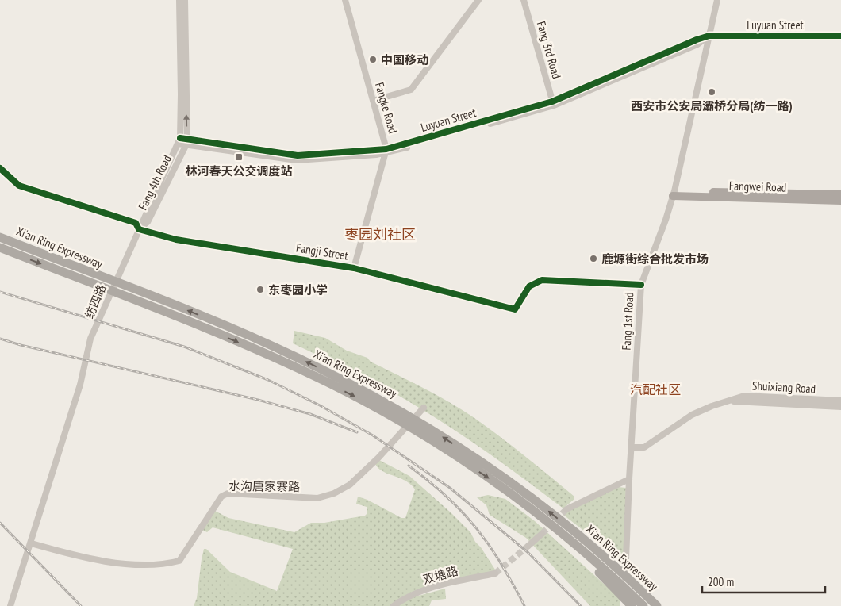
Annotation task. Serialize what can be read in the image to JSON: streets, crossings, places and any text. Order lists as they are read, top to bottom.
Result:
{
  "streets": {
    "highway": ["Xi'an Ring Expressway"],
    "main road": ["Fangwei Road"],
    "street": [
      "Luyuan Street",
      "Fang 3rd Road",
      "Fangke Road",
      "Fang 4th Road",
      "Fangji Street",
      "纺四路",
      "Fang 1st Road",
      "Shuixiang Road",
      "水沟唐家寨路",
      "双塘路"
    ]
  },
  "crossings": [
    ["Luyuan Street", "Fang 3rd Road"],
    ["Luyuan Street", "Fangke Road"],
    ["Luyuan Street", "Fang 4th Road"],
    ["Luyuan Street", "Fang 1st Road"],
    ["Fang 4th Road", "Fangji Street"],
    ["Fang 4th Road", "纺四路"],
    ["Fangwei Road", "Fang 1st Road"],
    ["Fangji Street", "纺四路"],
    ["Fangji Street", "Fang 1st Road"],
    ["纺四路", "水沟唐家寨路"],
    ["Fang 1st Road", "Shuixiang Road"]
  ],
  "districts": ["枣园刘社区", "汽配社区"],
  "places": {
    "other": [
      "中国移动",
      "西安市公安局灞桥分局(纺一路)",
      "鹿塬街综合批发市场",
      "东枣园小学"
    ],
    "transit": ["林河春天公交调度站"]
  },
  "scale_bar": "200 m"
}
